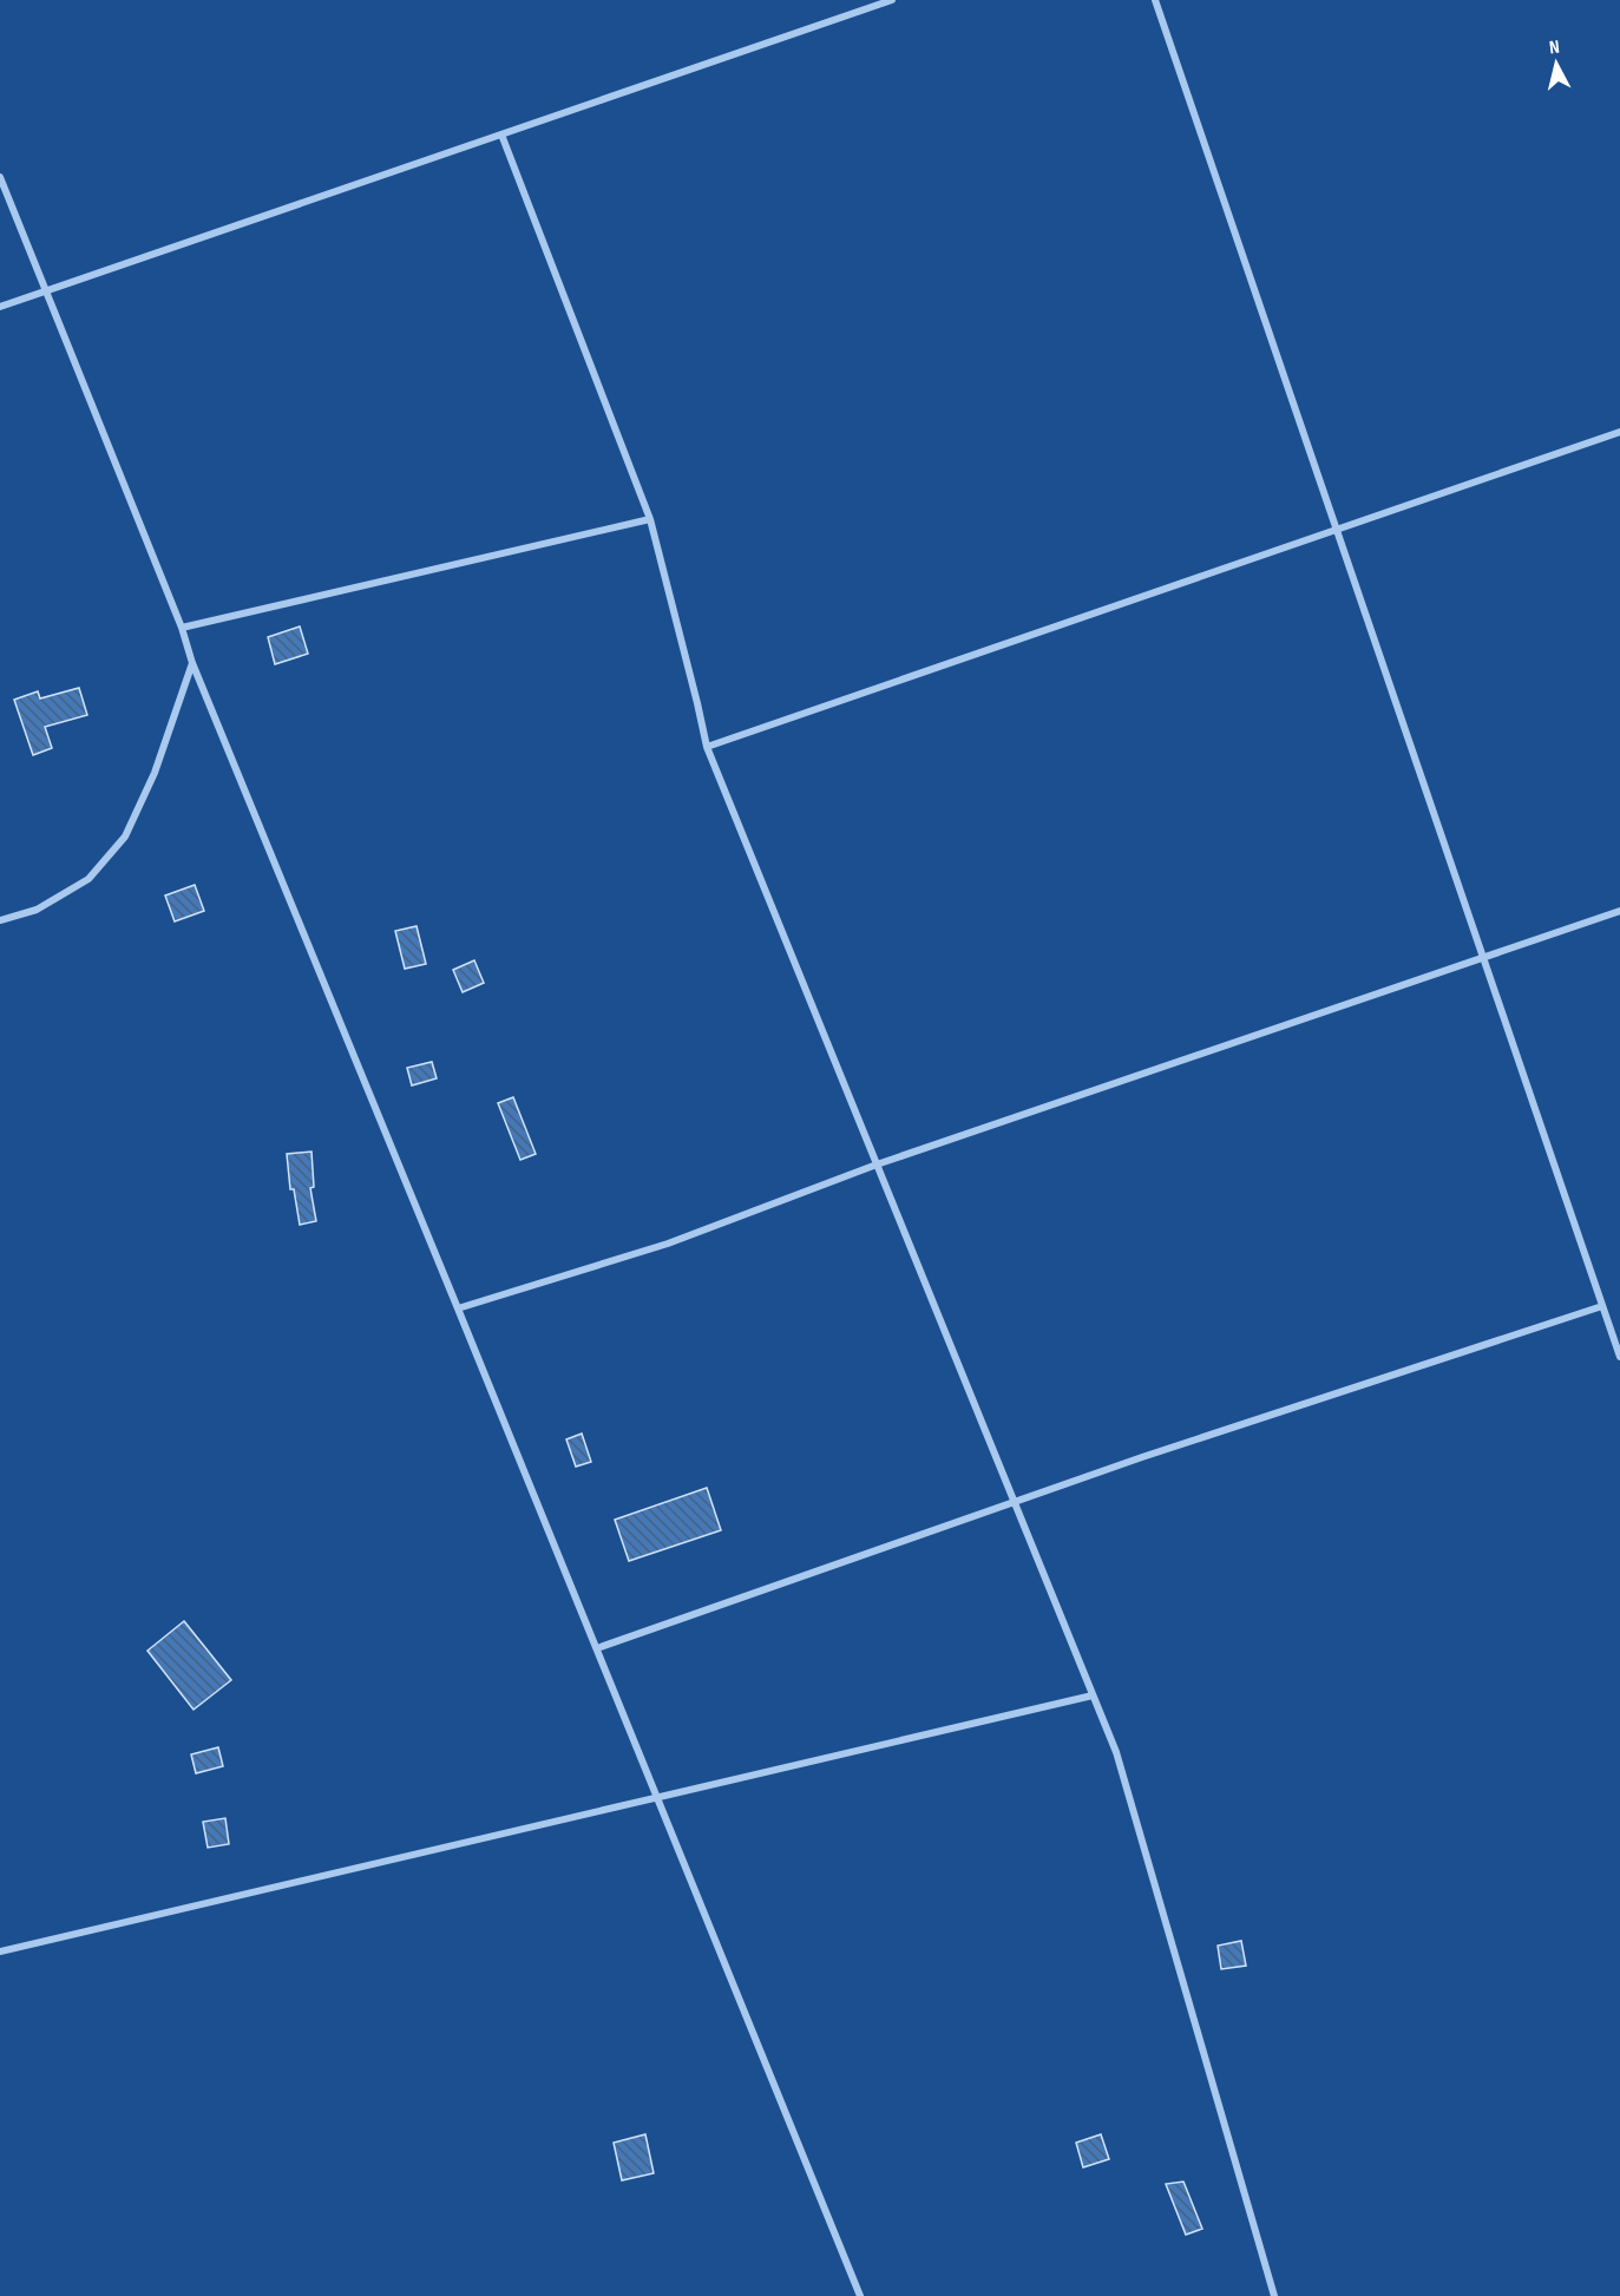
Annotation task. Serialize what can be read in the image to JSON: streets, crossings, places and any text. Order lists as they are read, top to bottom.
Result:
{
  "north": "top"
}
